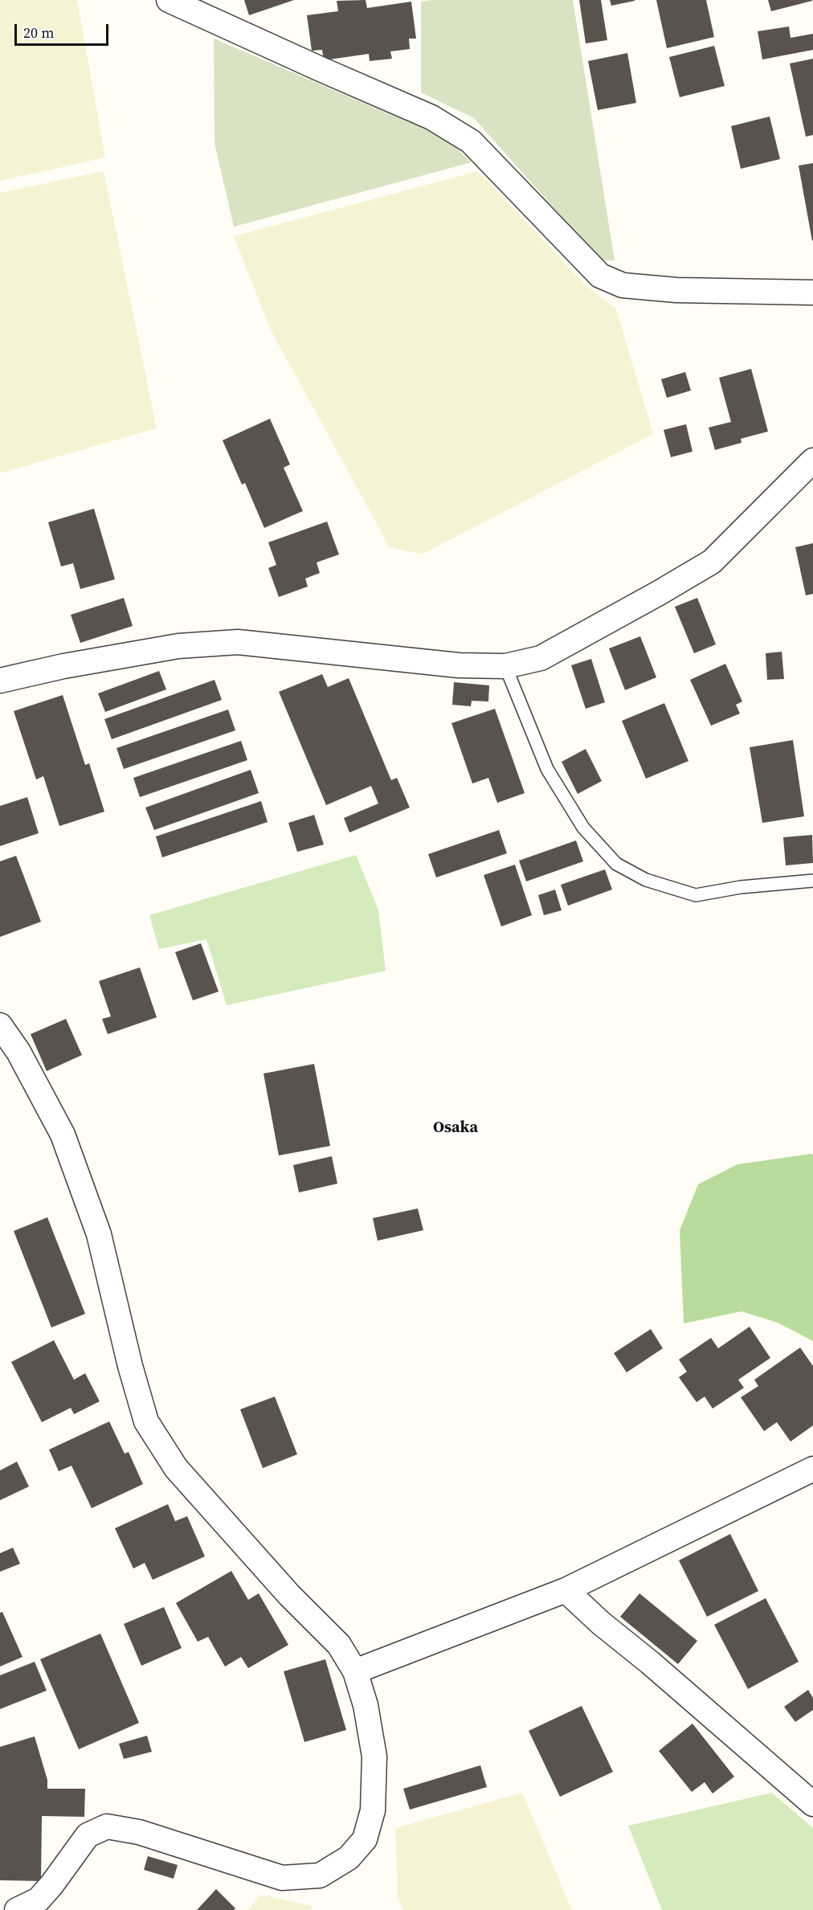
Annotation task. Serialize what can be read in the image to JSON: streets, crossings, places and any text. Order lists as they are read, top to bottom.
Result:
{
  "districts": ["Osaka"],
  "scale_bar": "20 m"
}
